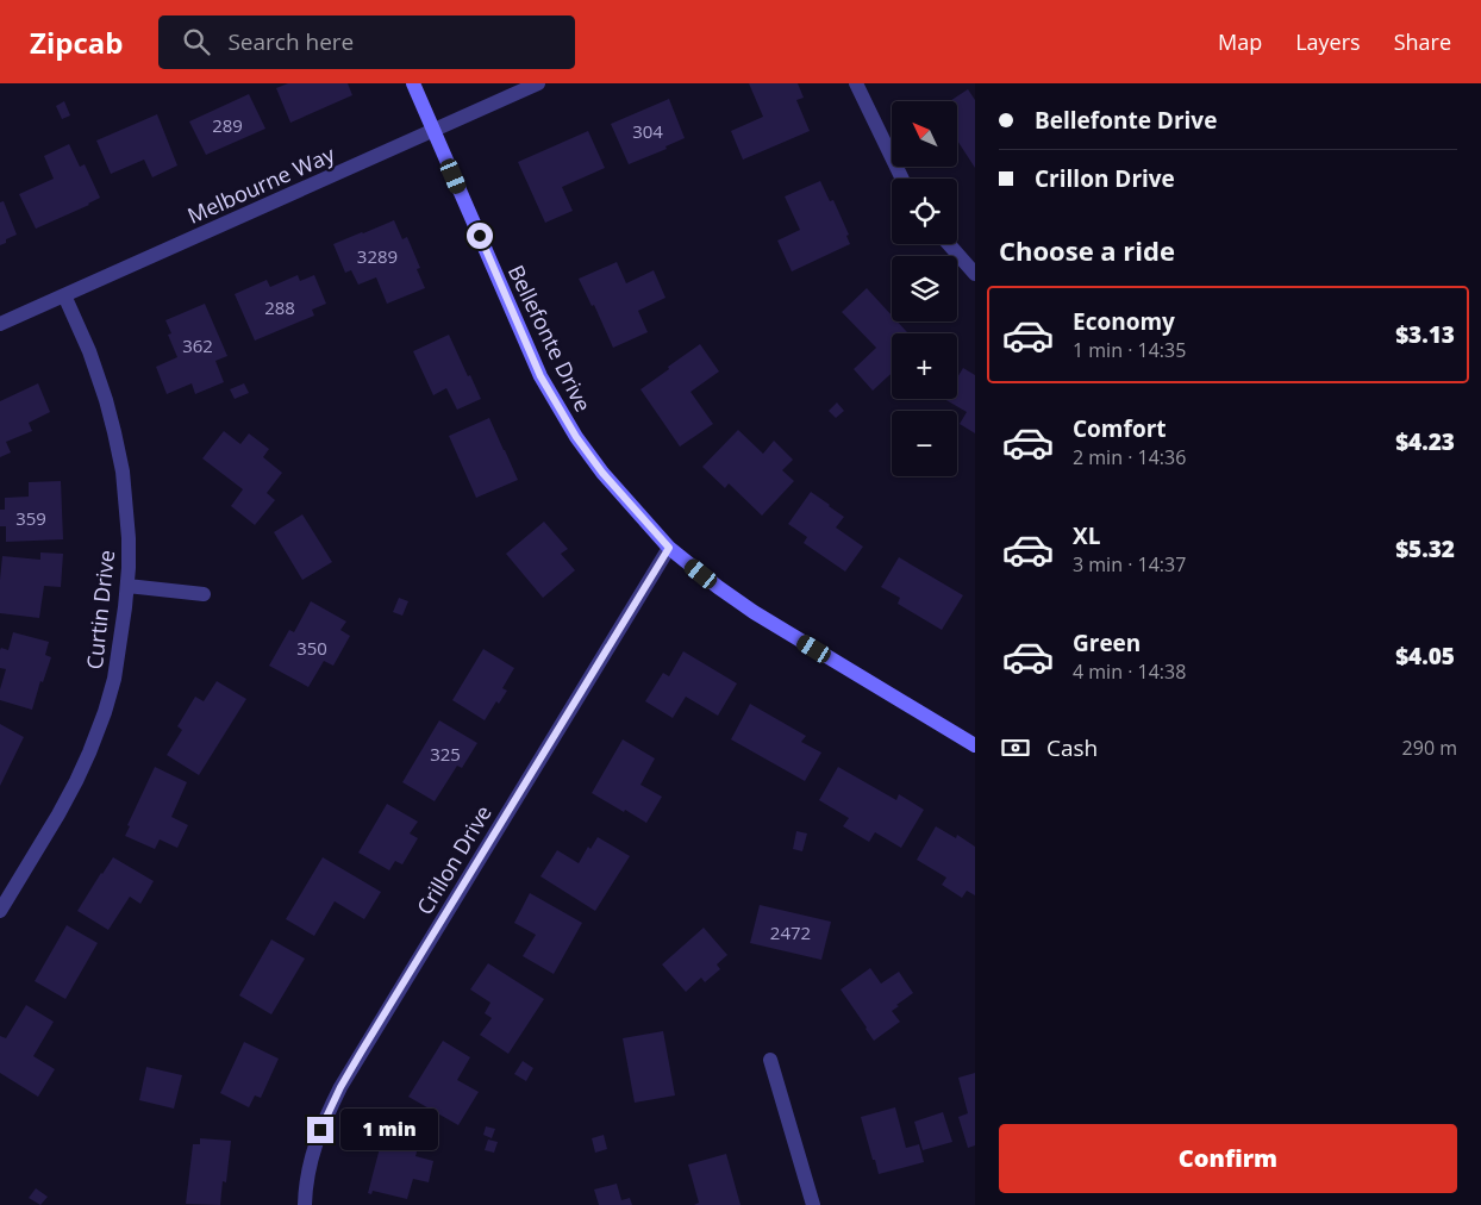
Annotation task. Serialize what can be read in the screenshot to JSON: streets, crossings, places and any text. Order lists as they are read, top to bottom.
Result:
{
  "streets": {
    "street": [
      "Melbourne Way",
      "Bellefonte Drive",
      "Curtin Drive",
      "Crillon Drive"
    ]
  },
  "crossings": [
    ["Melbourne Way", "Bellefonte Drive"],
    ["Melbourne Way", "Curtin Drive"],
    ["Bellefonte Drive", "Crillon Drive"]
  ],
  "house_numbers": [
    "289",
    "304",
    "3289",
    "288",
    "362",
    "359",
    "350",
    "325",
    "2472"
  ],
  "north": "top left",
  "page": {
    "header": "Zipcab",
    "search": "Search here",
    "nav": ["Map", "Layers", "Share"],
    "banner": ["Bellefonte Drive", "Crillon Drive"],
    "map_buttons": ["+", "−"],
    "heading": "Choose a ride",
    "list": [
      {
        "name": "Economy",
        "note": "1 min · 14:35",
        "value": "$3.13"
      },
      {
        "name": "Comfort",
        "note": "2 min · 14:36",
        "value": "$4.23"
      },
      {
        "name": "XL",
        "note": "3 min · 14:37",
        "value": "$5.32"
      },
      {
        "name": "Green",
        "note": "4 min · 14:38",
        "value": "$4.05"
      }
    ],
    "pay": ["Cash", "290 m"],
    "bubble": "1 min",
    "buttons": "Confirm"
  }
}
